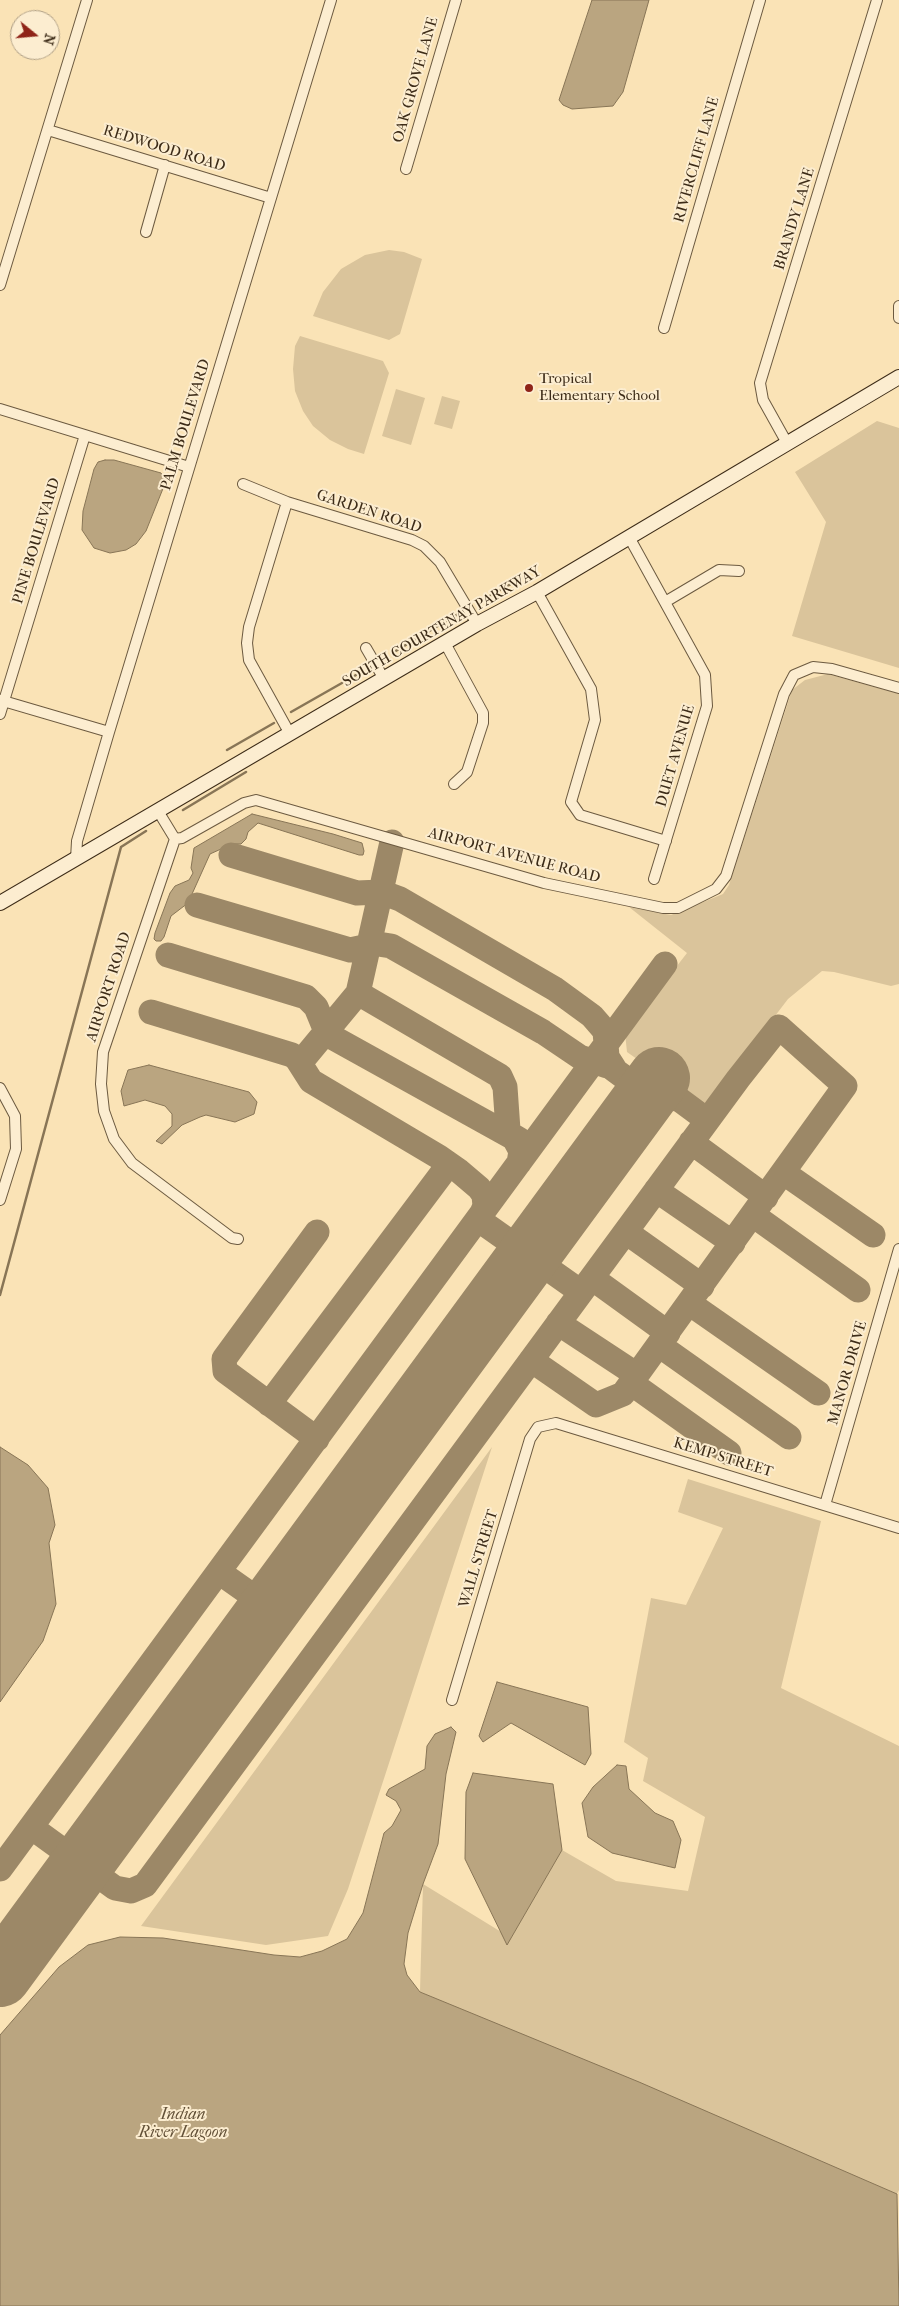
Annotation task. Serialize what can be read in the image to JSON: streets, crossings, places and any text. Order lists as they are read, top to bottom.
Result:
{
  "streets": {
    "main road": ["SOUTH COURTENAY PARKWAY"],
    "street": [
      "OAK GROVE LANE",
      "REDWOOD ROAD",
      "RIVERCLIFF LANE",
      "BRANDY LANE",
      "PALM BOULEVARD",
      "GARDEN ROAD",
      "PINE BOULEVARD",
      "DUET AVENUE",
      "AIRPORT AVENUE ROAD",
      "AIRPORT ROAD",
      "MANOR DRIVE",
      "KEMP STREET",
      "WALL STREET"
    ]
  },
  "crossings": [
    ["REDWOOD ROAD", "PALM BOULEVARD"],
    ["BRANDY LANE", "SOUTH COURTENAY PARKWAY"],
    ["PALM BOULEVARD", "SOUTH COURTENAY PARKWAY"],
    ["GARDEN ROAD", "SOUTH COURTENAY PARKWAY"],
    ["SOUTH COURTENAY PARKWAY", "DUET AVENUE"],
    ["AIRPORT AVENUE ROAD", "AIRPORT ROAD"],
    ["MANOR DRIVE", "KEMP STREET"],
    ["KEMP STREET", "WALL STREET"]
  ],
  "water": ["Indian River Lagoon"],
  "places": ["Tropical Elementary School"],
  "north": "right"
}
